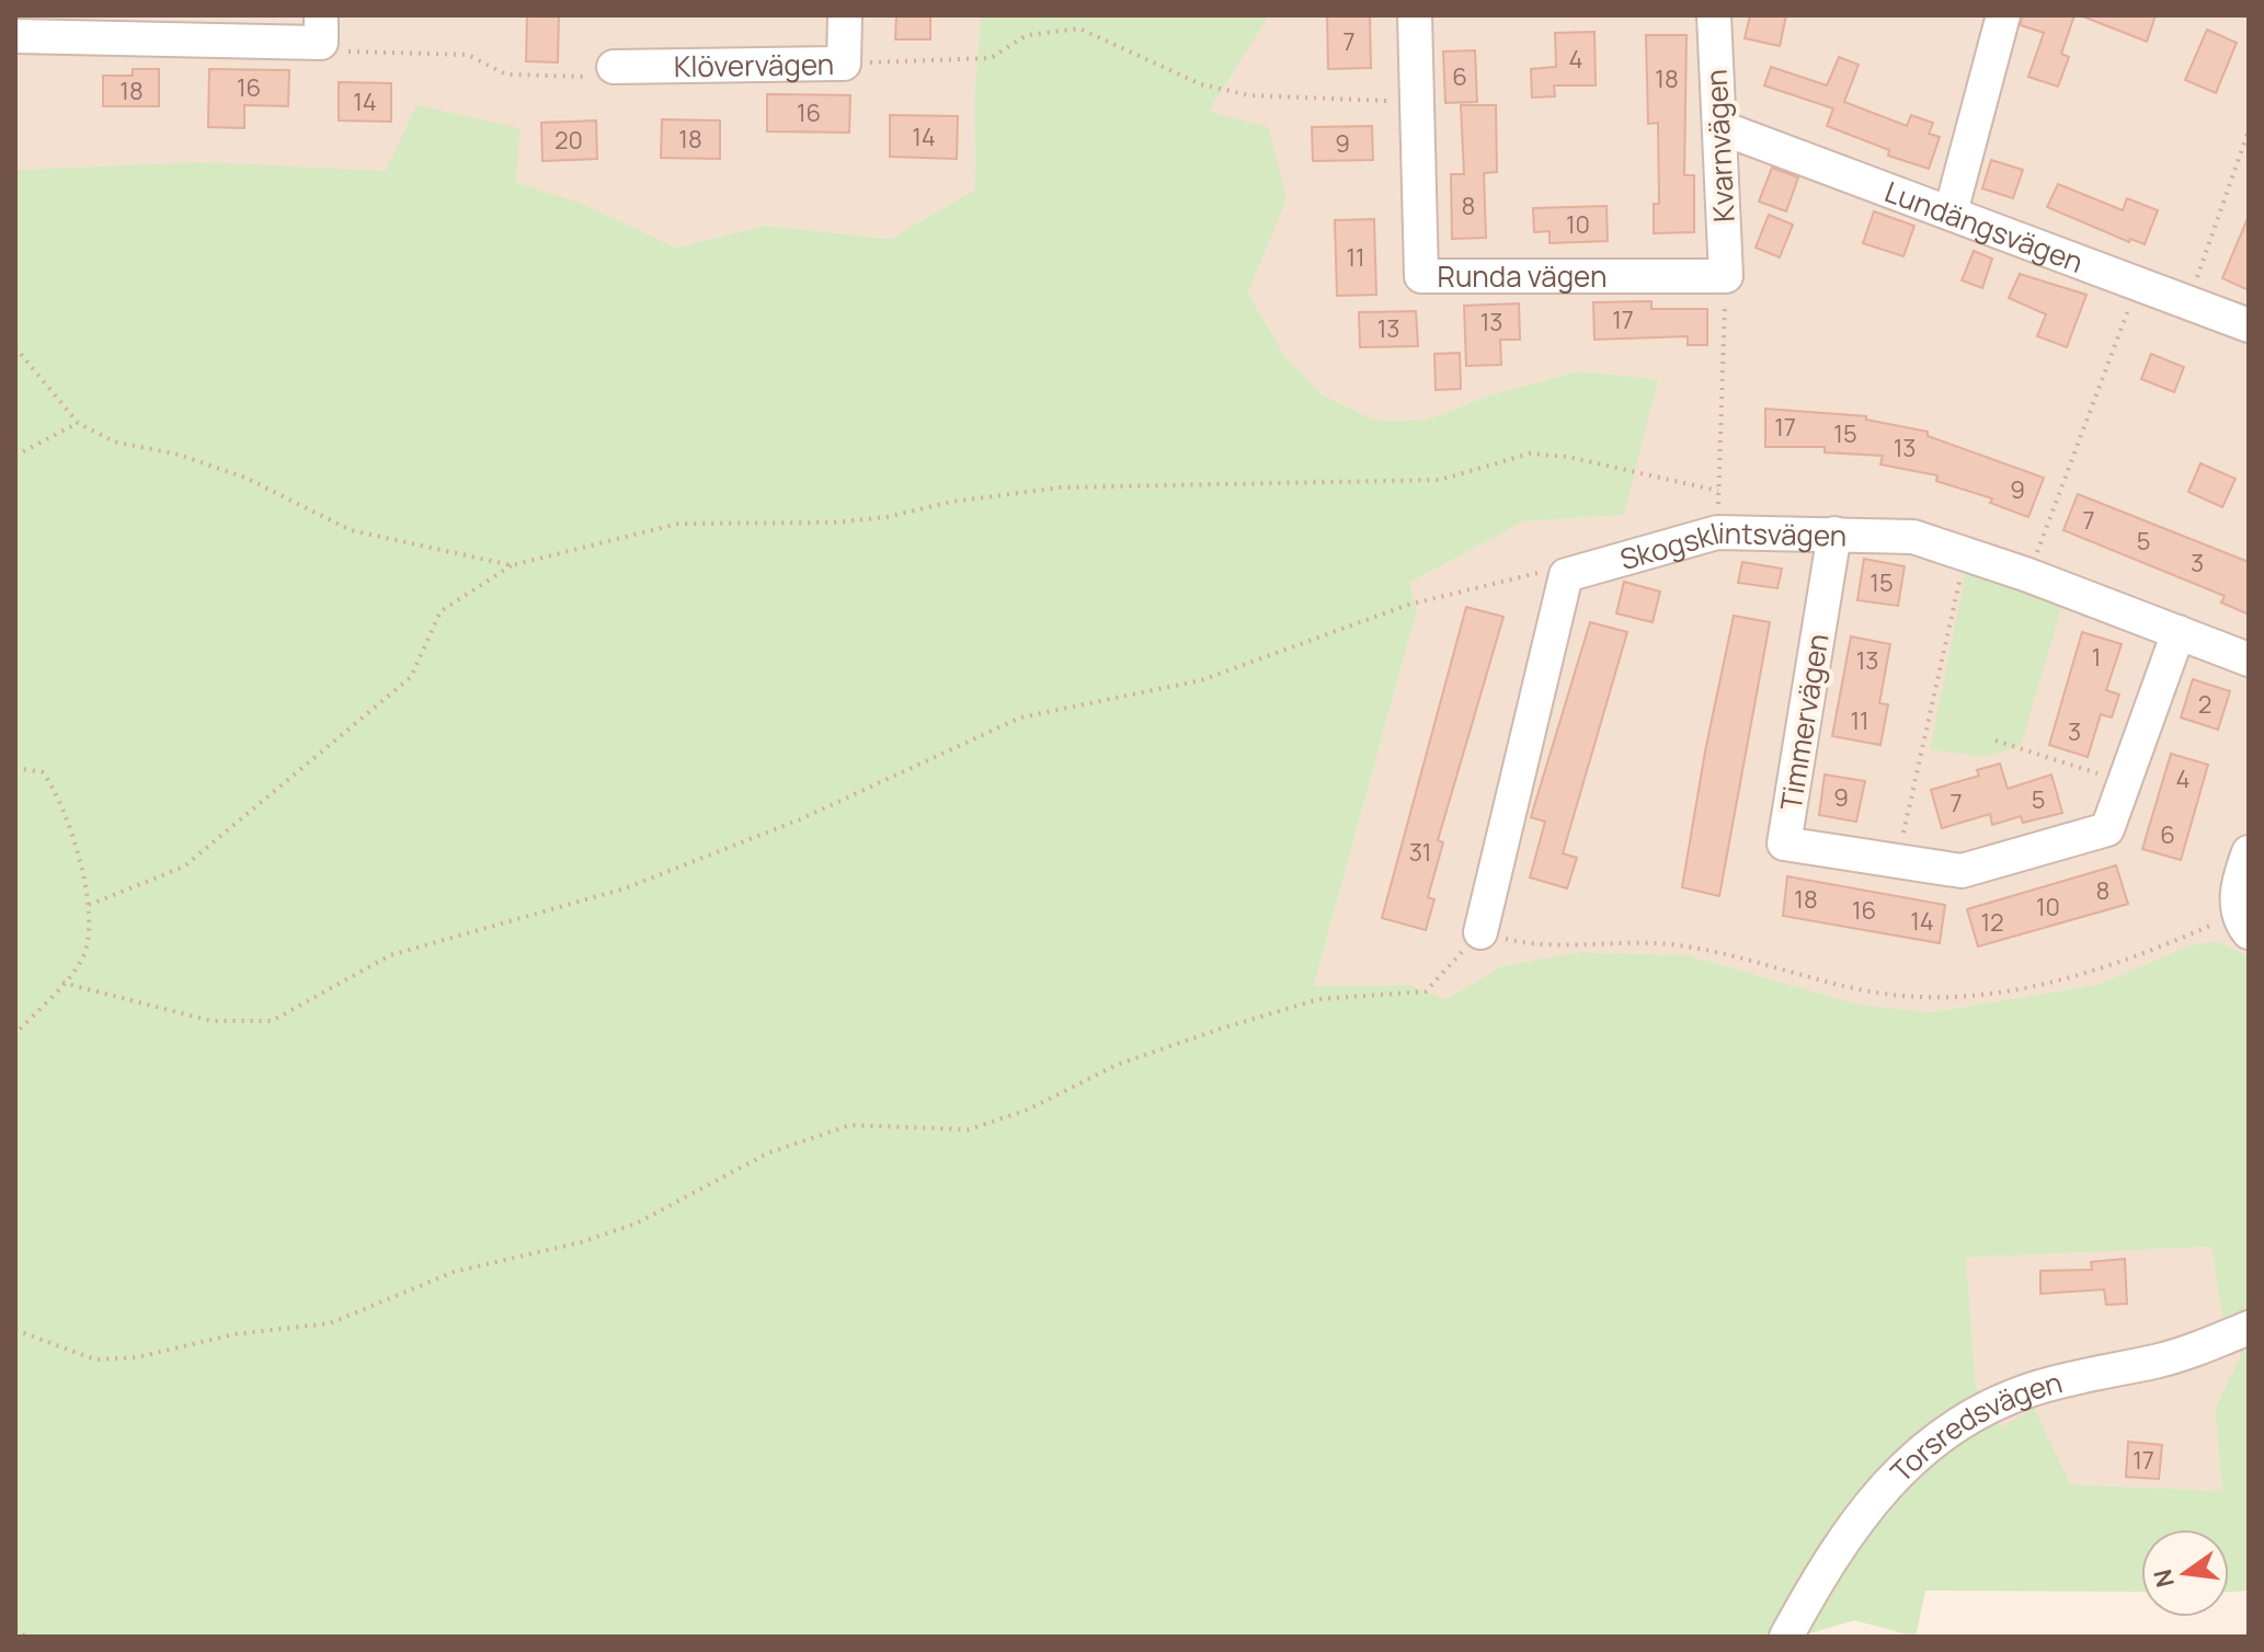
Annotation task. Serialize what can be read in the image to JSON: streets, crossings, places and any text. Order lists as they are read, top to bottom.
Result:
{
  "streets": {
    "street": [
      "Klövervägen",
      "Kvarnvägen",
      "Lundängsvägen",
      "Runda vägen",
      "Skogsklintsvägen",
      "Timmervägen",
      "Torsredsvägen"
    ]
  },
  "crossings": [
    ["Kvarnvägen", "Lundängsvägen"],
    ["Kvarnvägen", "Runda vägen"],
    ["Skogsklintsvägen", "Timmervägen"]
  ],
  "house_numbers": [
    "7",
    "4",
    "6",
    "18",
    "16",
    "18",
    "14",
    "16",
    "14",
    "18",
    "20",
    "9",
    "8",
    "10",
    "11",
    "17",
    "13",
    "13",
    "17",
    "15",
    "13",
    "9",
    "7",
    "5",
    "3",
    "15",
    "1",
    "13",
    "2",
    "11",
    "3",
    "4",
    "9",
    "5",
    "7",
    "6",
    "31",
    "8",
    "18",
    "10",
    "16",
    "14",
    "12",
    "17"
  ],
  "north": "left"
}
